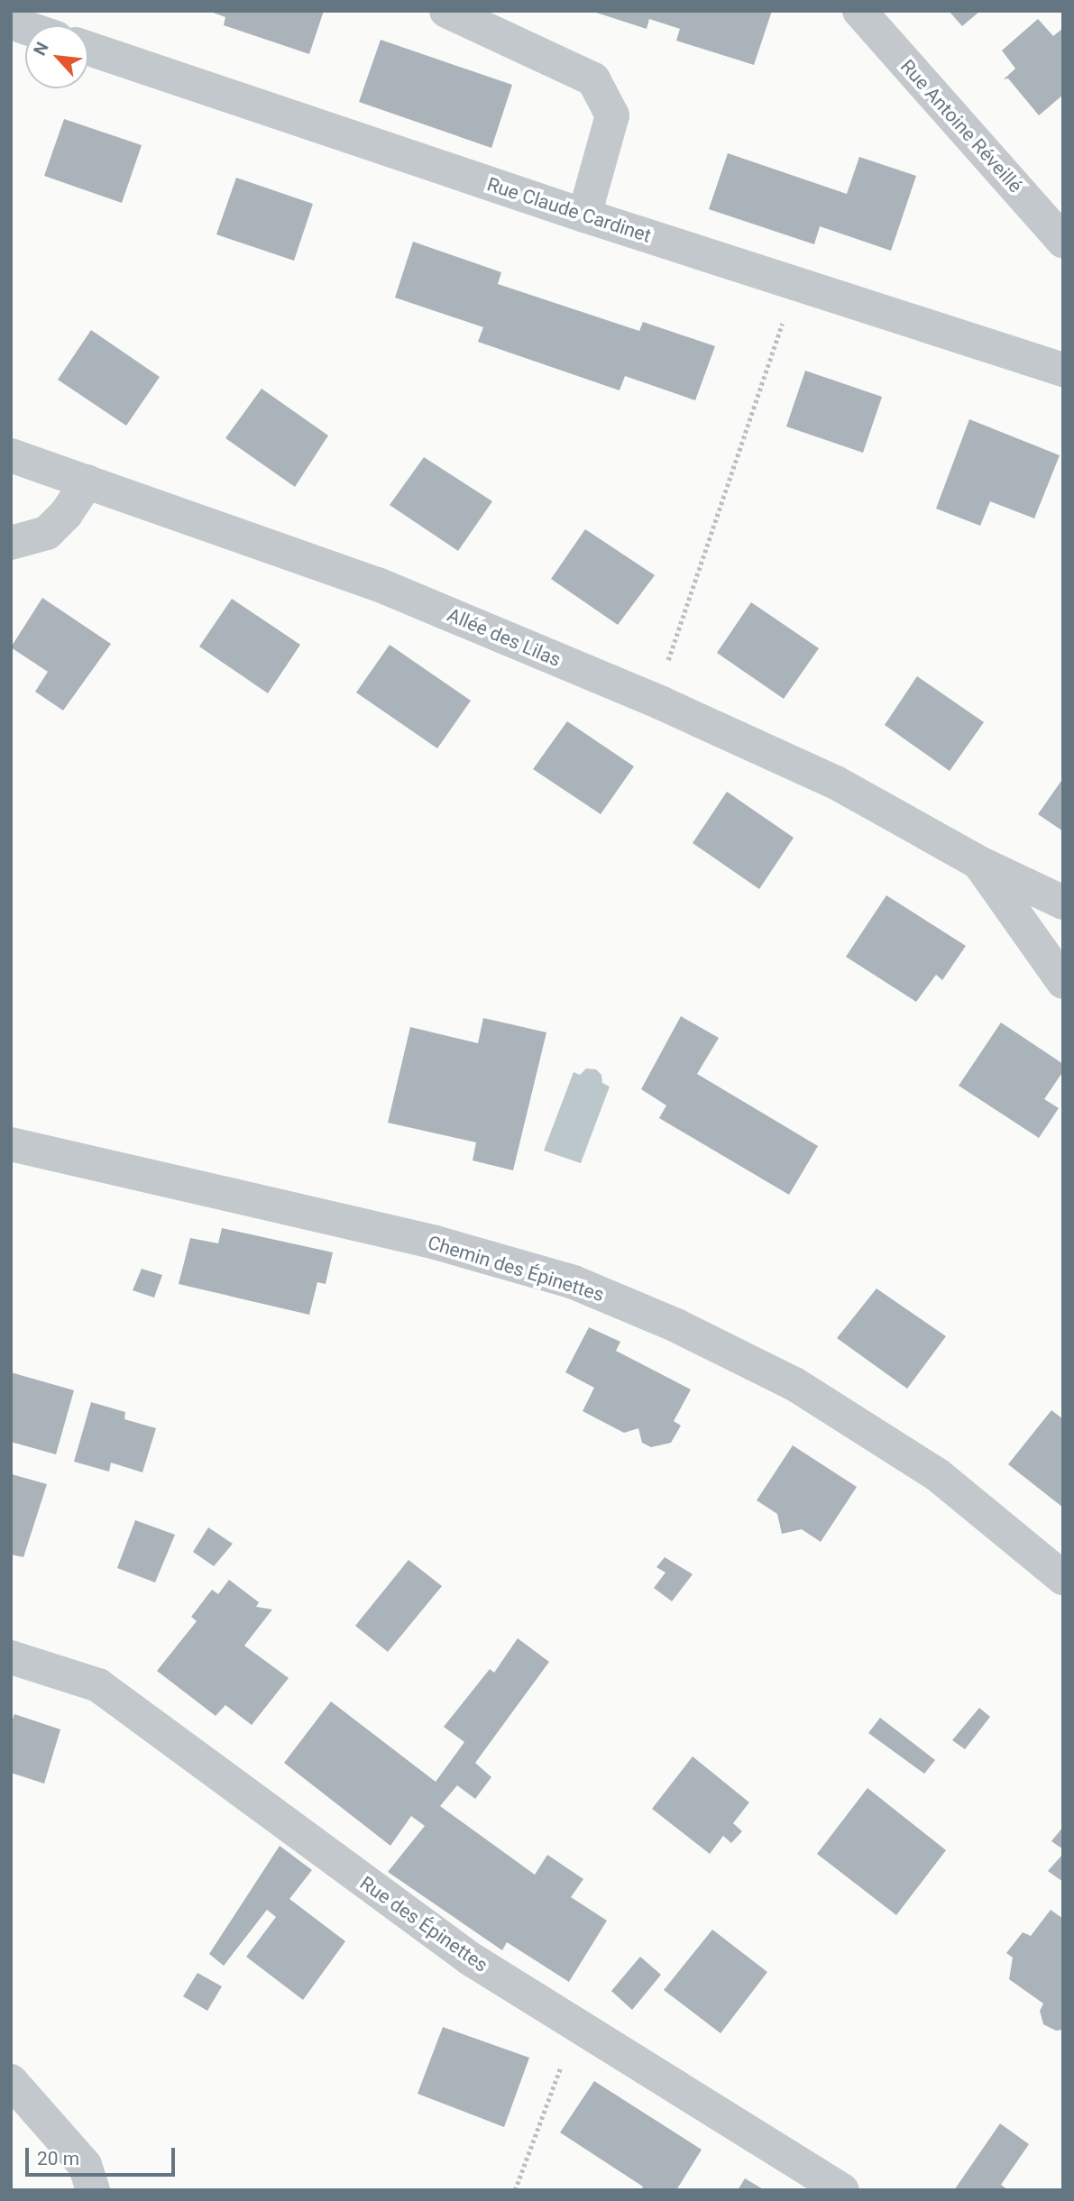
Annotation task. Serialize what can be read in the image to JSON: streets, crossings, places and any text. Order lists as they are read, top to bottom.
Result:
{
  "streets": {
    "street": [
      "Rue Antoine Réveillé",
      "Rue Claude Cardinet",
      "Allée des Lilas",
      "Chemin des Épinettes",
      "Rue des Épinettes"
    ]
  },
  "scale_bar": "20 m",
  "north": "top left"
}
